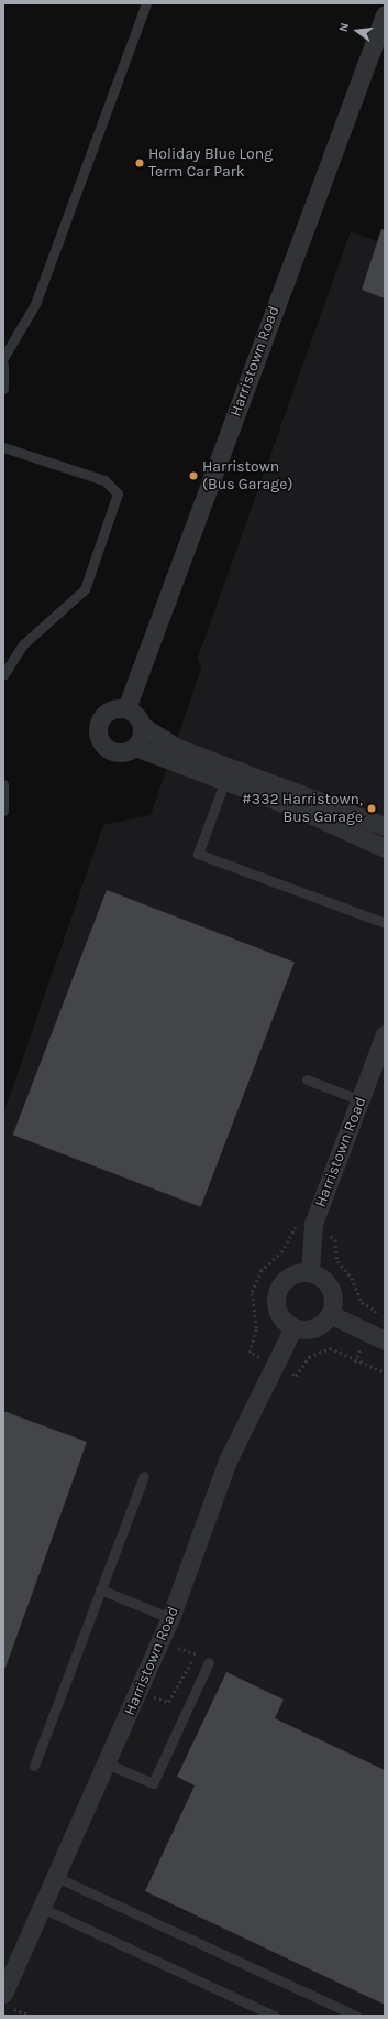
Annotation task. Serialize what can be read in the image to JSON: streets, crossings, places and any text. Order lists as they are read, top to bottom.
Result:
{
  "streets": {
    "street": ["Harristown Road"]
  },
  "places": ["Holiday Blue Long Term Car Park", "Harristown (Bus Garage)", "#332 Harristown, Bus Garage"],
  "north": "left"
}
